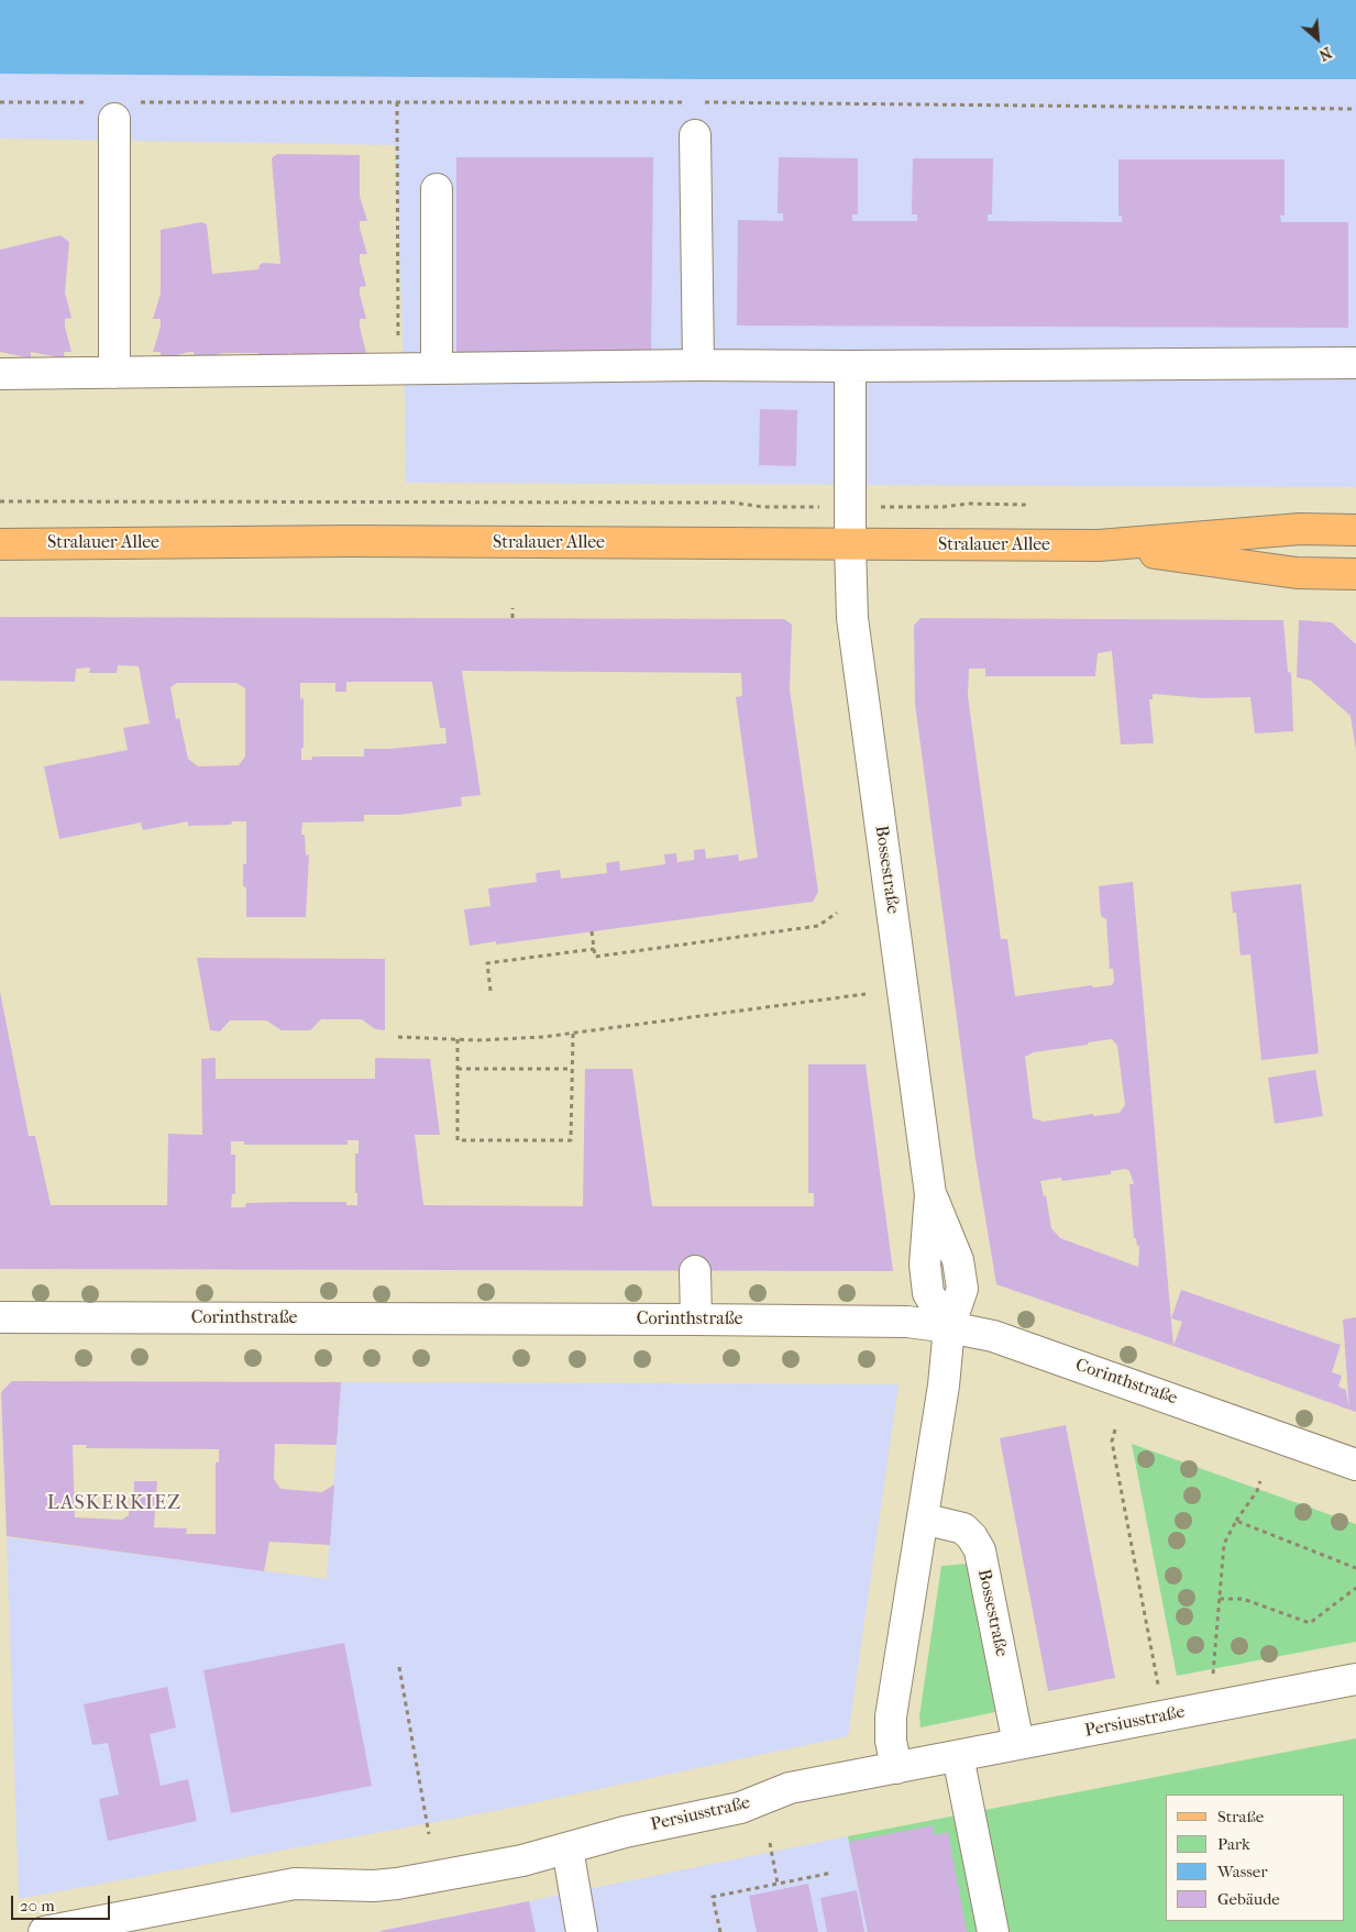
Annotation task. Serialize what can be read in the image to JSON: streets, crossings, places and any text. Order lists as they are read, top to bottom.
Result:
{
  "streets": {
    "main road": ["Stralauer Allee"],
    "street": ["Bossestraße", "Corinthstraße", "Persiusstraße"]
  },
  "crossings": [
    ["Stralauer Allee", "Bossestraße"],
    ["Bossestraße", "Corinthstraße"],
    ["Bossestraße", "Persiusstraße"]
  ],
  "districts": ["LASKERKIEZ"],
  "legend": [
    "Straße",
    "Park",
    "Wasser",
    "Gebäude"
  ],
  "scale_bar": "20 m",
  "north": "bottom right"
}
